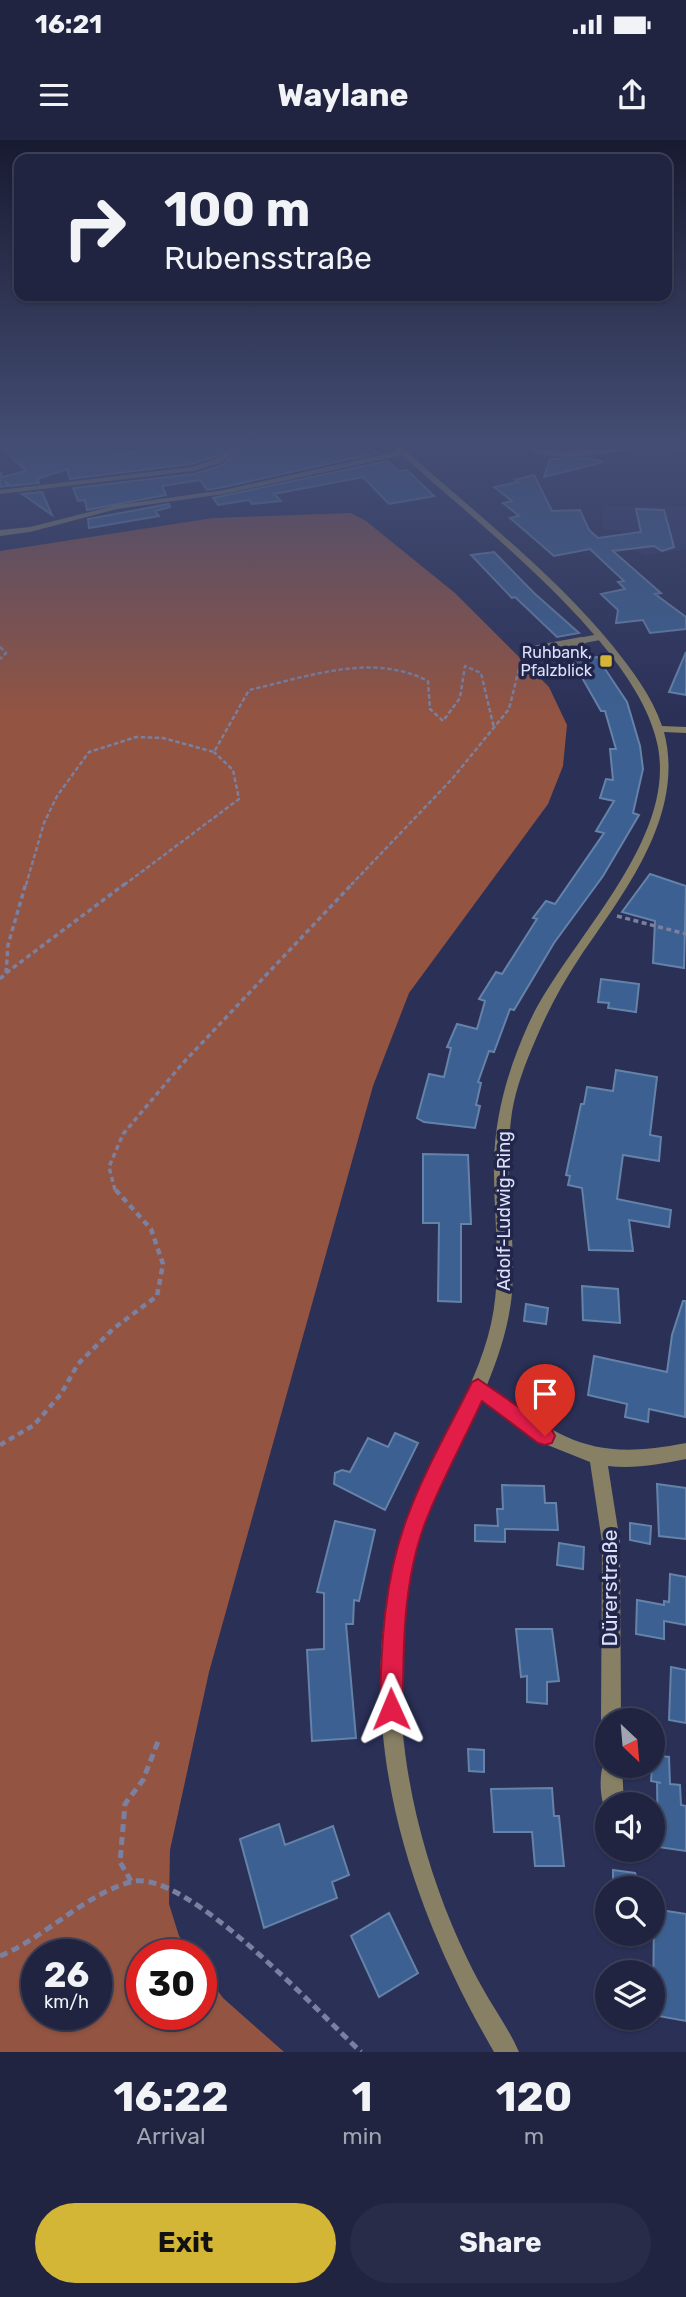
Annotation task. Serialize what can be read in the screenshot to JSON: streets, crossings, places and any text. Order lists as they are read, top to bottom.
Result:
{
  "streets": {
    "street": ["Adolf-Ludwig-Ring", "Dürerstraße"]
  },
  "places": {
    "transit": ["Ruhbank, Pfalzblick"]
  },
  "north": "bottom right",
  "page": {
    "status": "16:21",
    "header": "Waylane",
    "turn": ["100 m", "Rubensstraße"],
    "speed": "26 km/h",
    "limit": "30",
    "eta": [
      "16:22",
      "Arrival",
      "1",
      "min",
      "120",
      "m"
    ],
    "buttons": ["Exit", "Share"]
  }
}
